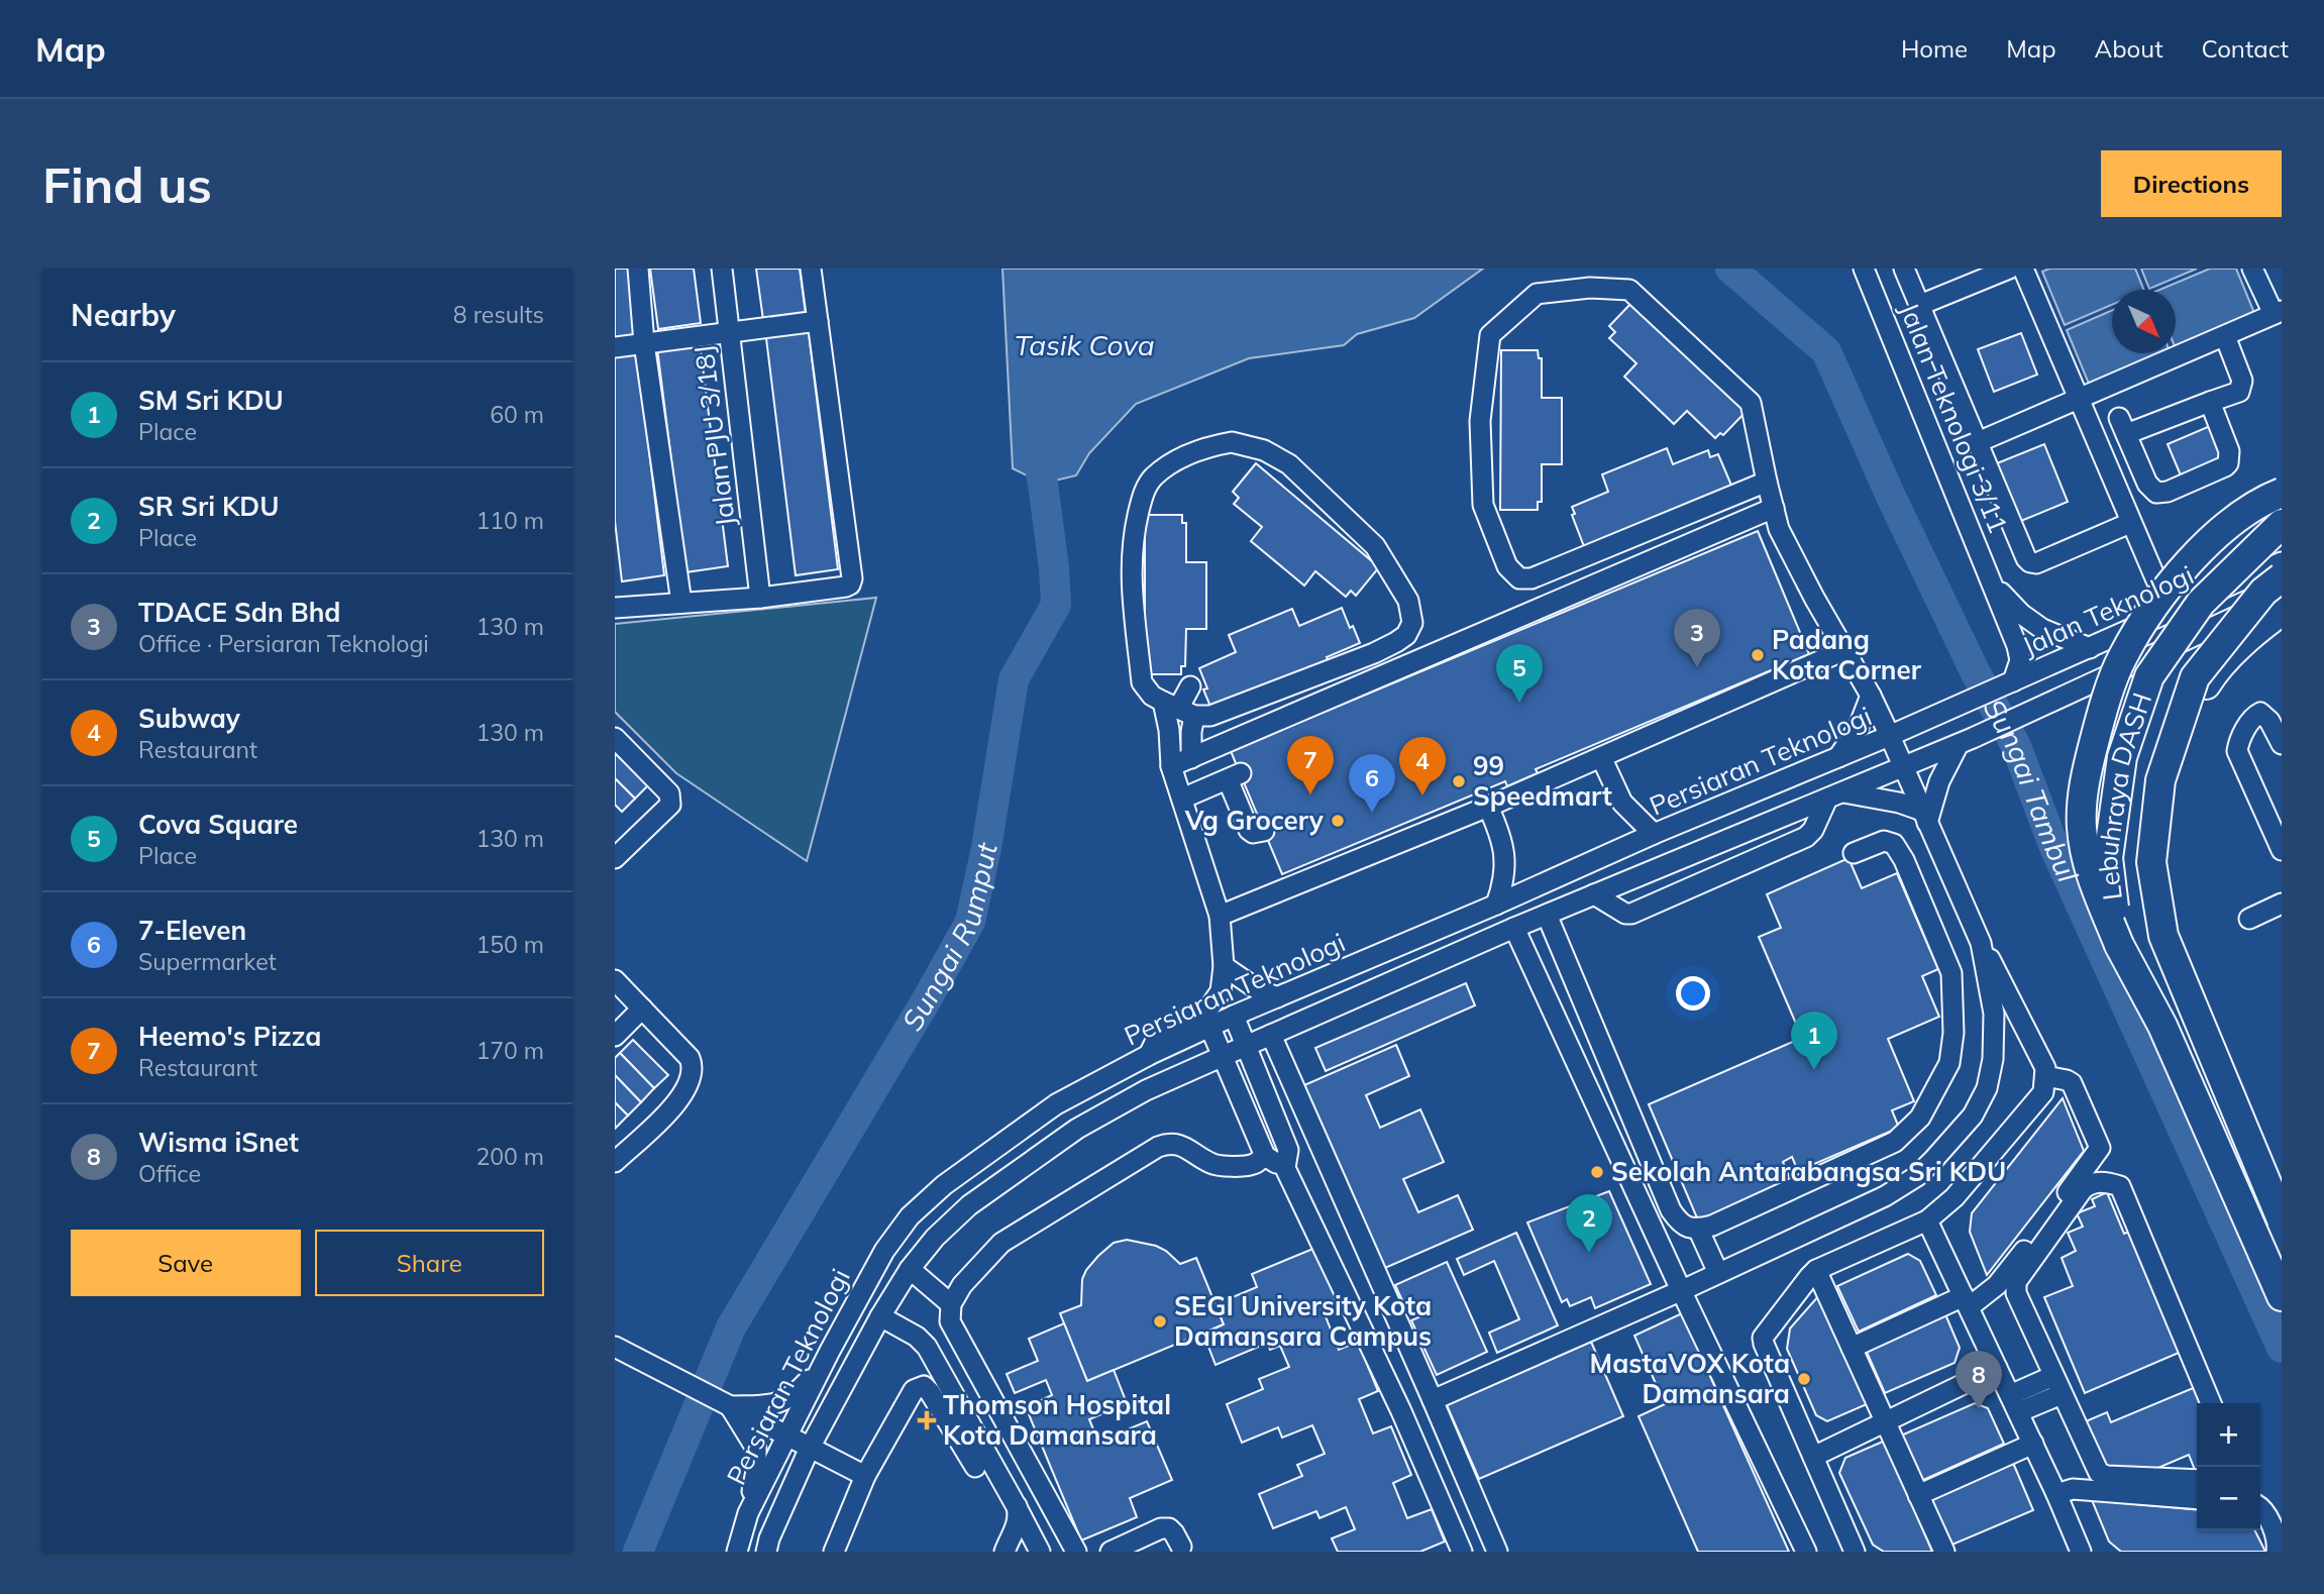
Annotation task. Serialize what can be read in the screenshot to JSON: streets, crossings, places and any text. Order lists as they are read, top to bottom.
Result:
{
  "streets": {
    "highway": ["Lebuhraya DASH"],
    "street": [
      "Jalan Teknologi 3/11",
      "Jalan PJU 3/18J",
      "Jalan Teknologi",
      "Persiaran Teknologi"
    ]
  },
  "crossings": [
    ["Jalan Teknologi 3/11", "Jalan Teknologi"],
    ["Jalan Teknologi", "Persiaran Teknologi"]
  ],
  "water": ["Tasik Cova", "Sungai Tambul", "Sungai Rumput"],
  "places": {
    "other": [
      "Padang Kota Corner",
      "99 Speedmart",
      "Vg Grocery",
      "Sekolah Antarabangsa Sri KDU",
      "SEGI University Kota Damansara Campus",
      "MastaVOX Kota Damansara"
    ],
    "health": ["Thomson Hospital Kota Damansara"]
  },
  "north": "bottom right",
  "page": {
    "header": "Map",
    "nav": [
      "Home",
      "Map",
      "About",
      "Contact"
    ],
    "buttons": [
      "Directions",
      ["Save", "Share"]
    ],
    "title": "Find us",
    "heading": ["Nearby", "8 results"],
    "list": [
      {
        "mark": "1",
        "name": "SM Sri KDU",
        "note": "Place",
        "value": "60 m"
      },
      {
        "mark": "2",
        "name": "SR Sri KDU",
        "note": "Place",
        "value": "110 m"
      },
      {
        "mark": "3",
        "name": "TDACE Sdn Bhd",
        "note": "Office · Persiaran Teknologi",
        "value": "130 m"
      },
      {
        "mark": "4",
        "name": "Subway",
        "note": "Restaurant",
        "value": "130 m"
      },
      {
        "mark": "5",
        "name": "Cova Square",
        "note": "Place",
        "value": "130 m"
      },
      {
        "mark": "6",
        "name": "7-Eleven",
        "note": "Supermarket",
        "value": "150 m"
      },
      {
        "mark": "7",
        "name": "Heemo's Pizza",
        "note": "Restaurant",
        "value": "170 m"
      },
      {
        "mark": "8",
        "name": "Wisma iSnet",
        "note": "Office",
        "value": "200 m"
      }
    ],
    "pins": [
      "3",
      "5",
      "7",
      "4",
      "6",
      "1",
      "2",
      "8"
    ],
    "map_buttons": ["+", "−"]
  }
}
